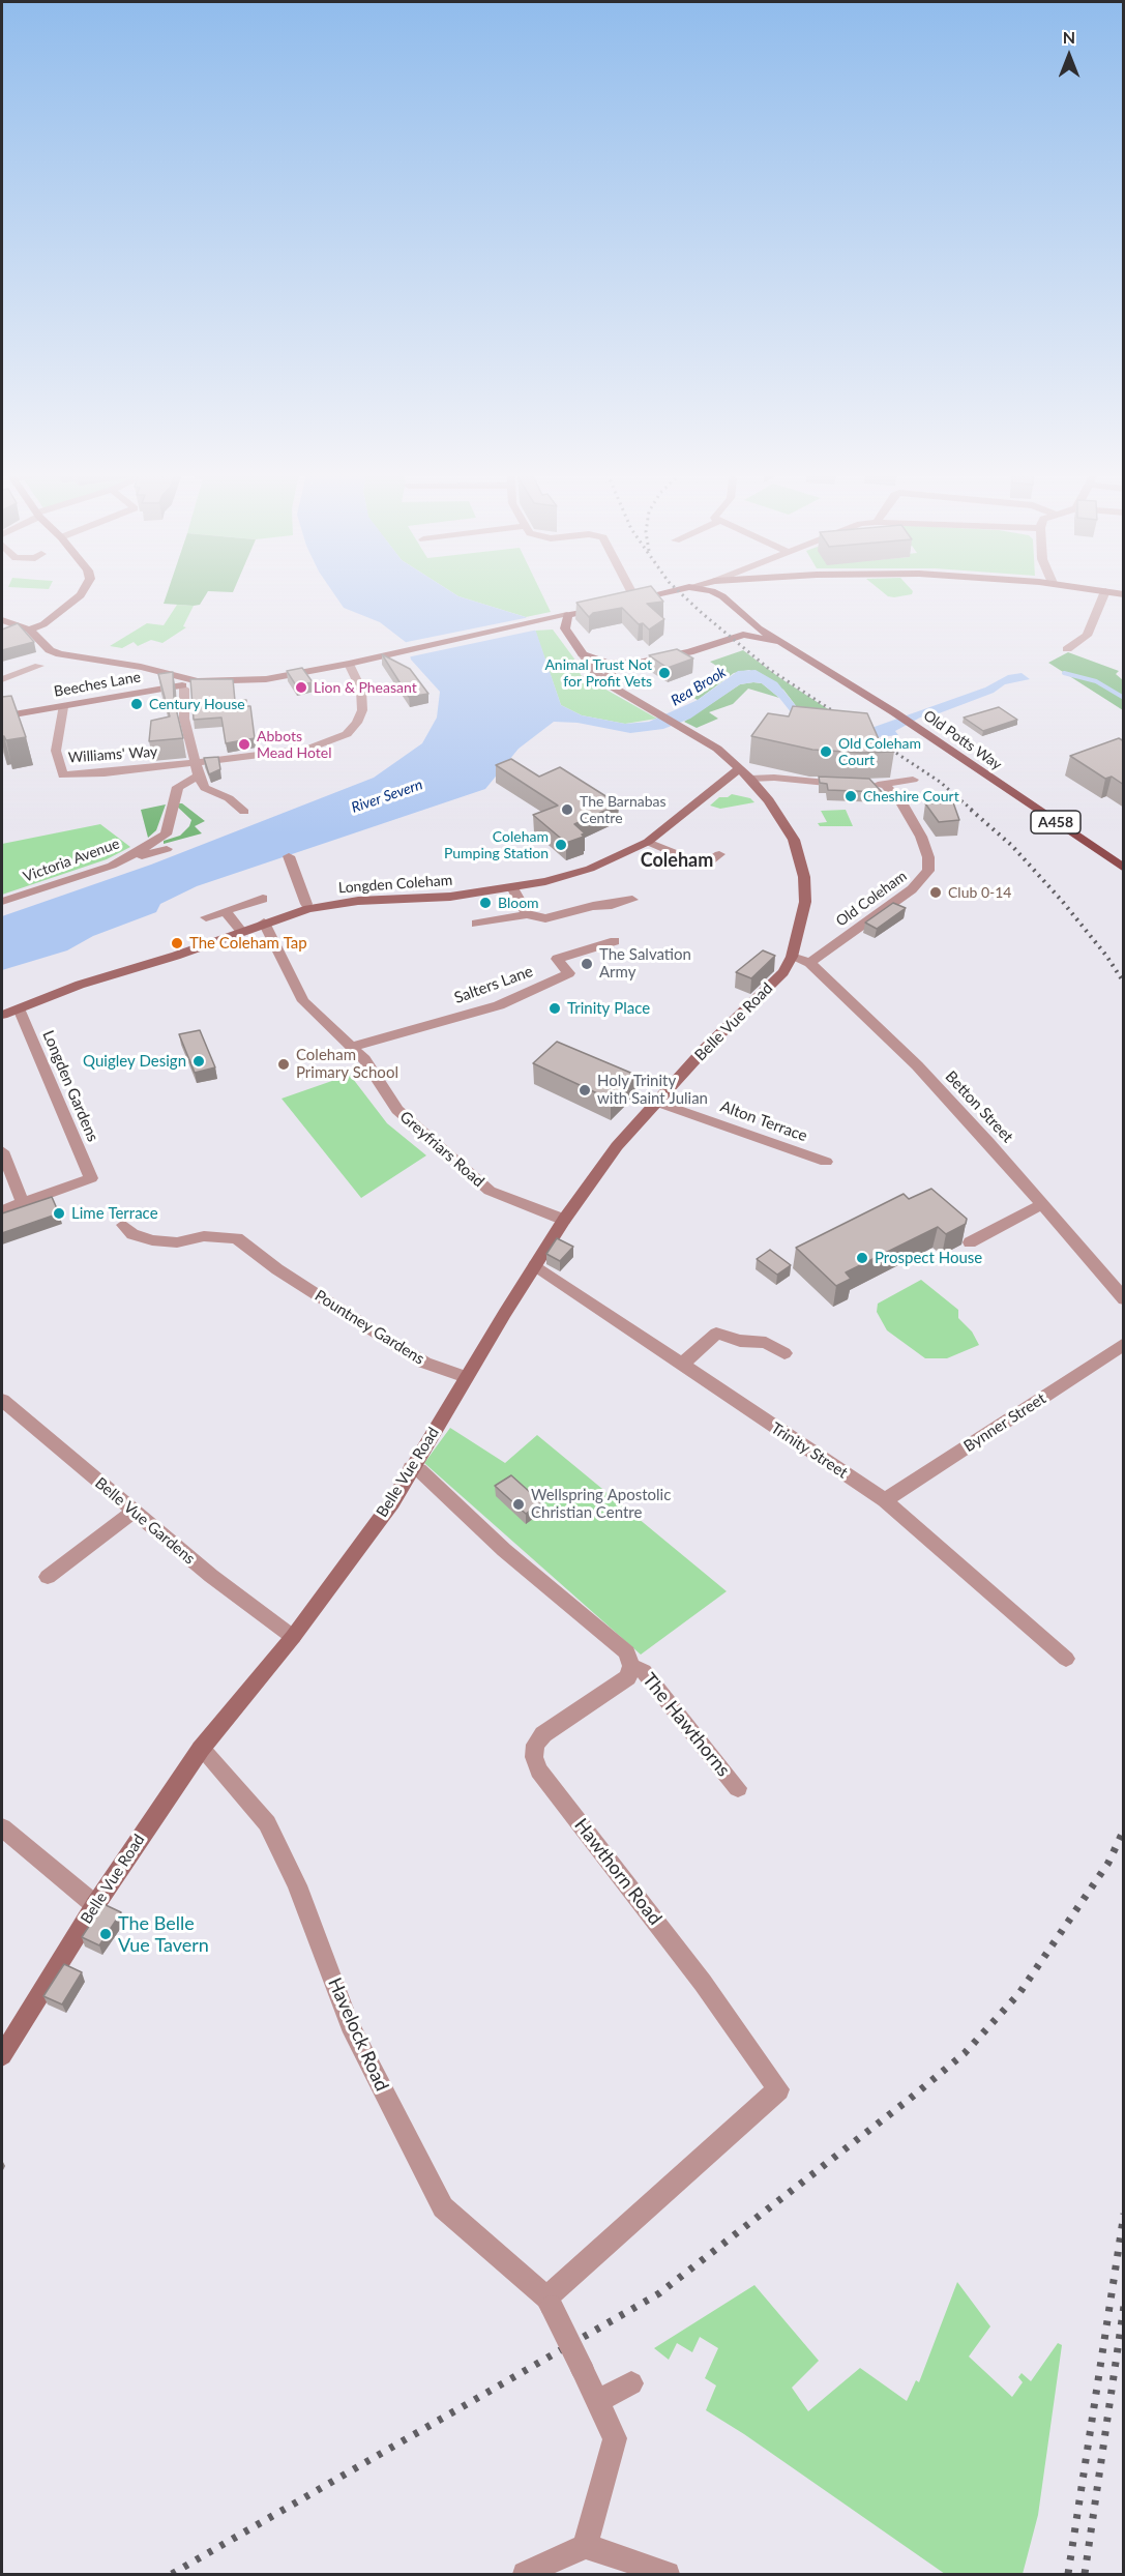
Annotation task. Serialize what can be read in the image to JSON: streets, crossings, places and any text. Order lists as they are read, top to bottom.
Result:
{
  "streets": {
    "main road": ["Old Potts Way", "A458"],
    "street": [
      "Beeches Lane",
      "Williams' Way",
      "Victoria Avenue",
      "Longden Coleham",
      "Old Coleham",
      "Salters Lane",
      "Belle Vue Road",
      "Longden Gardens",
      "Betton Street",
      "Alton Terrace",
      "Greyfriars Road",
      "Pountney Gardens",
      "Bynner Street",
      "Trinity Street",
      "Belle Vue Gardens",
      "The Hawthorns",
      "Hawthorn Road",
      "Havelock Road"
    ]
  },
  "crossings": [
    ["Beeches Lane", "Williams' Way"],
    ["Old Potts Way", "A458"],
    ["A458", "Belle Vue Road"],
    ["Longden Coleham", "Belle Vue Road"],
    ["Longden Coleham", "Longden Gardens"],
    ["Longden Coleham", "Greyfriars Road"],
    ["Old Coleham", "Betton Street"],
    ["Salters Lane", "Greyfriars Road"],
    ["Belle Vue Road", "Betton Street"],
    ["Belle Vue Road", "Alton Terrace"],
    ["Belle Vue Road", "Greyfriars Road"],
    ["Belle Vue Road", "Pountney Gardens"],
    ["Belle Vue Road", "Trinity Street"],
    ["Belle Vue Road", "Belle Vue Gardens"],
    ["Belle Vue Road", "Havelock Road"],
    ["Bynner Street", "Trinity Street"],
    ["The Hawthorns", "Hawthorn Road"],
    ["Hawthorn Road", "Havelock Road"]
  ],
  "districts": ["Coleham"],
  "water": ["Rea Brook", "River Severn"],
  "places": [
    "Animal Trust Not for Profit Vets",
    "Lion & Pheasant",
    "Century House",
    "Abbots Mead Hotel",
    "Old Coleham Court",
    "Cheshire Court",
    "The Barnabas Centre",
    "Coleham Pumping Station",
    "Club 0-14",
    "Bloom",
    "The Coleham Tap",
    "The Salvation Army",
    "Trinity Place",
    "Quigley Design",
    "Coleham Primary School",
    "Holy Trinity with Saint Julian",
    "Lime Terrace",
    "Prospect House",
    "Wellspring Apostolic Christian Centre",
    "The Belle Vue Tavern"
  ],
  "north": "top"
}
